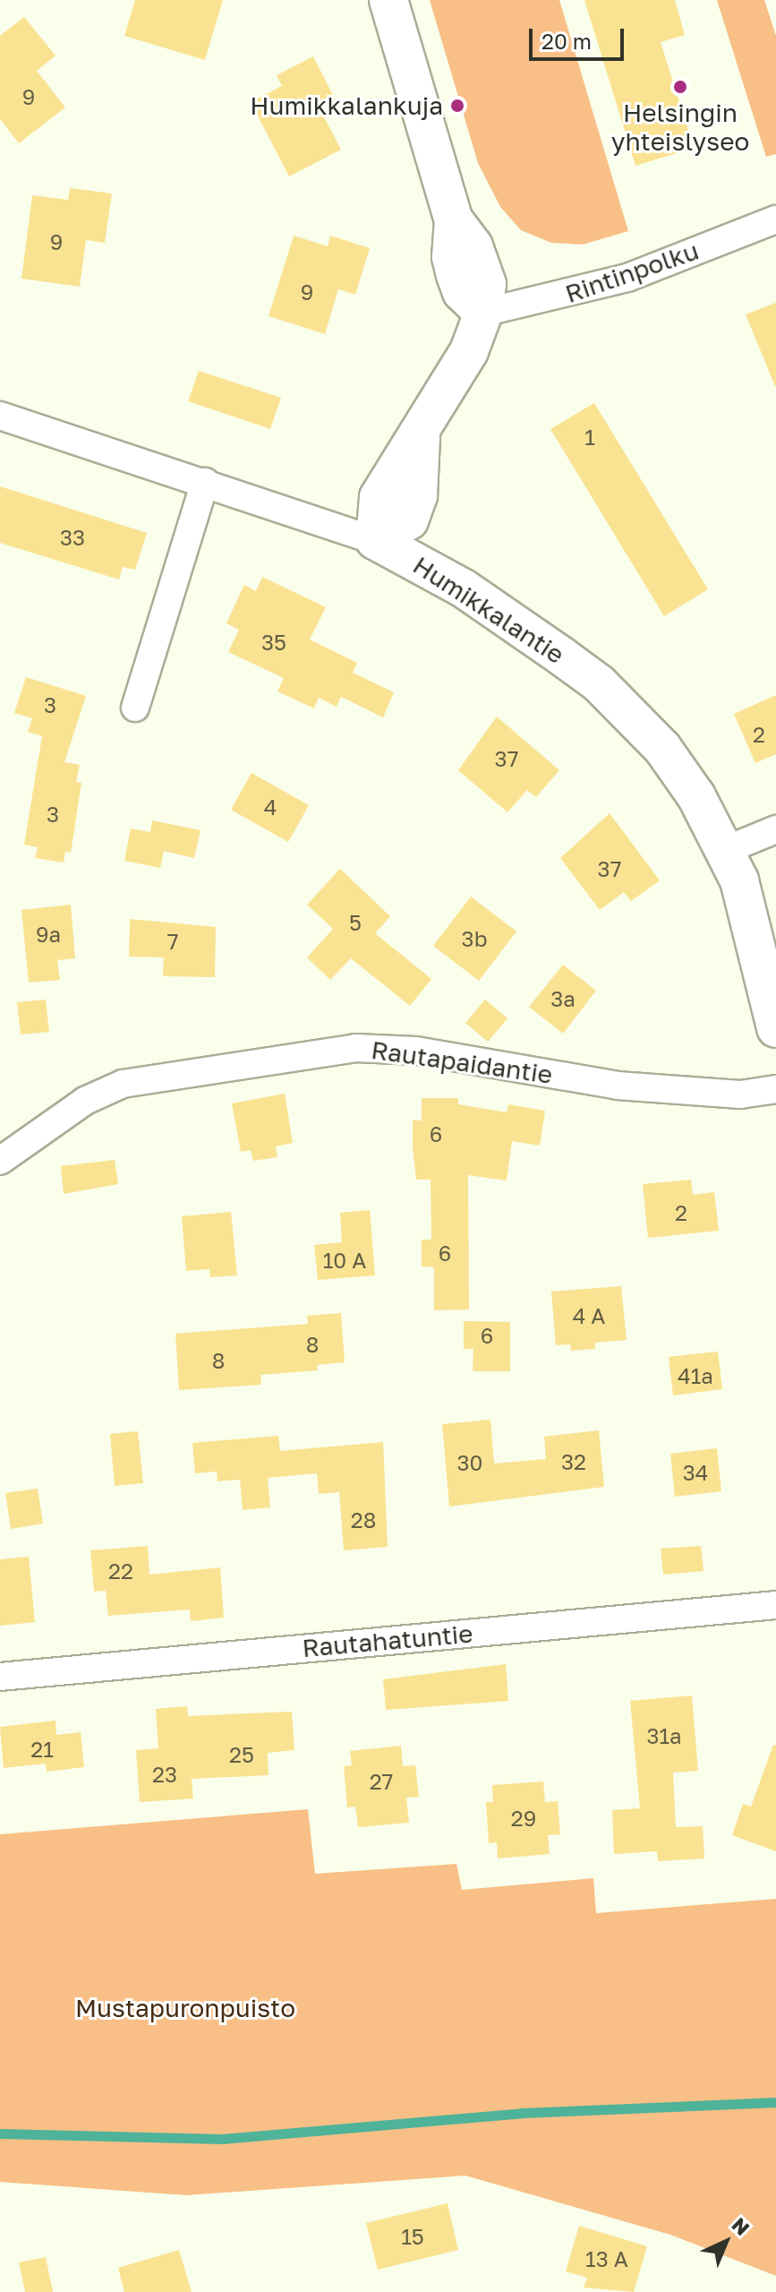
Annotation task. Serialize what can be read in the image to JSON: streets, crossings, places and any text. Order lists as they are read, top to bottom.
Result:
{
  "streets": {
    "street": [
      "Rintinpolku",
      "Humikkalantie",
      "Rautapaidantie",
      "Rautahatuntie"
    ]
  },
  "parks": ["Mustapuronpuisto"],
  "places": ["Helsingin yhteislyseo", "Humikkalankuja"],
  "house_numbers": [
    "9",
    "9",
    "9",
    "1",
    "33",
    "35",
    "3",
    "2",
    "37",
    "4",
    "3",
    "37",
    "5",
    "9a",
    "3b",
    "7",
    "3a",
    "6",
    "2",
    "6",
    "10 A",
    "4 A",
    "6",
    "8",
    "8",
    "41a",
    "32",
    "30",
    "34",
    "28",
    "22",
    "31a",
    "21",
    "25",
    "23",
    "27",
    "29",
    "15",
    "13 A"
  ],
  "scale_bar": "20 m",
  "north": "top right"
}
